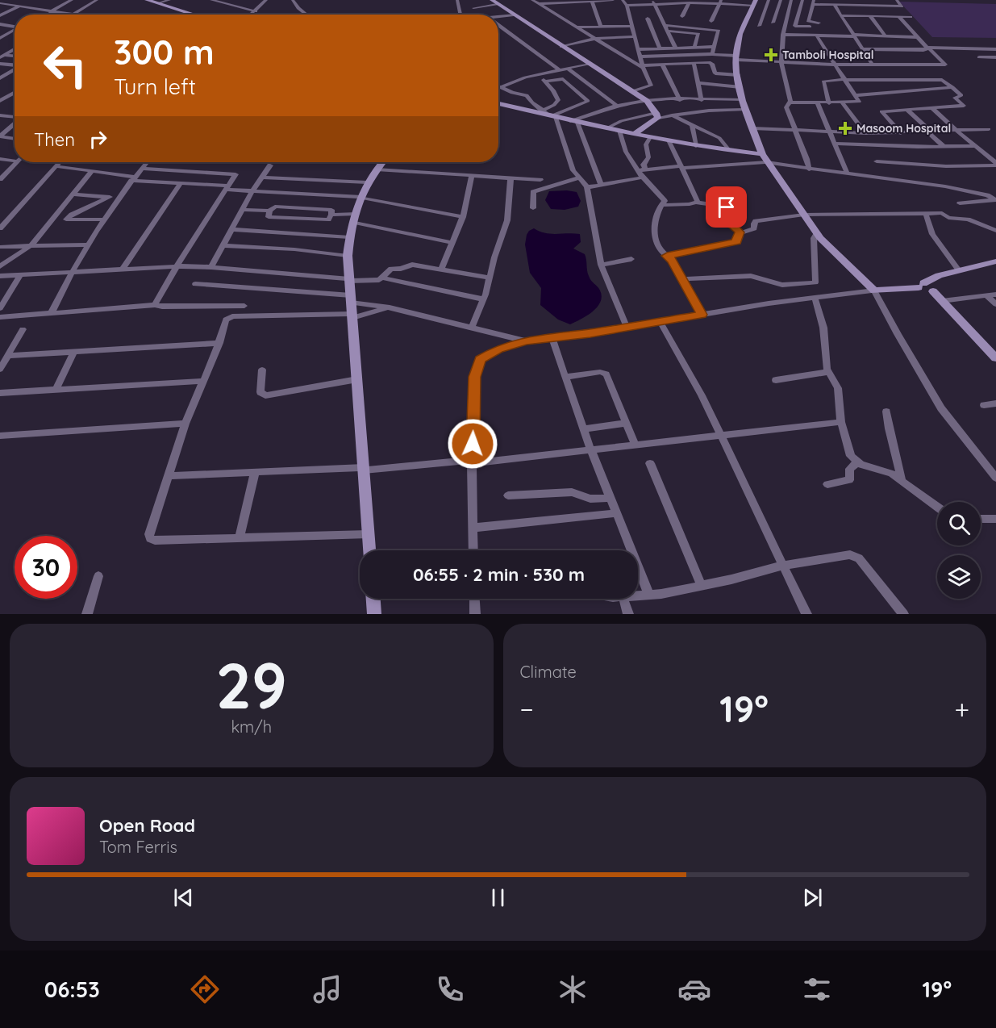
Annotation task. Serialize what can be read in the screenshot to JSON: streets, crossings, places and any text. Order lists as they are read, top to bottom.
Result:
{
  "places": {
    "health": ["Tamboli Hospital", "Masoom Hospital"]
  },
  "page": {
    "turn": ["300 m", "Turn left"],
    "then": "Then",
    "limit": "30",
    "trip": "06:55 · 2 min · 530 m",
    "tile": [
      ["29", "km/h"],
      "Climate"
    ],
    "heat": ["−", "19°", "+"],
    "song": ["Open Road", "Tom Ferris"],
    "tabs": ["06:53", "19°"]
  }
}
